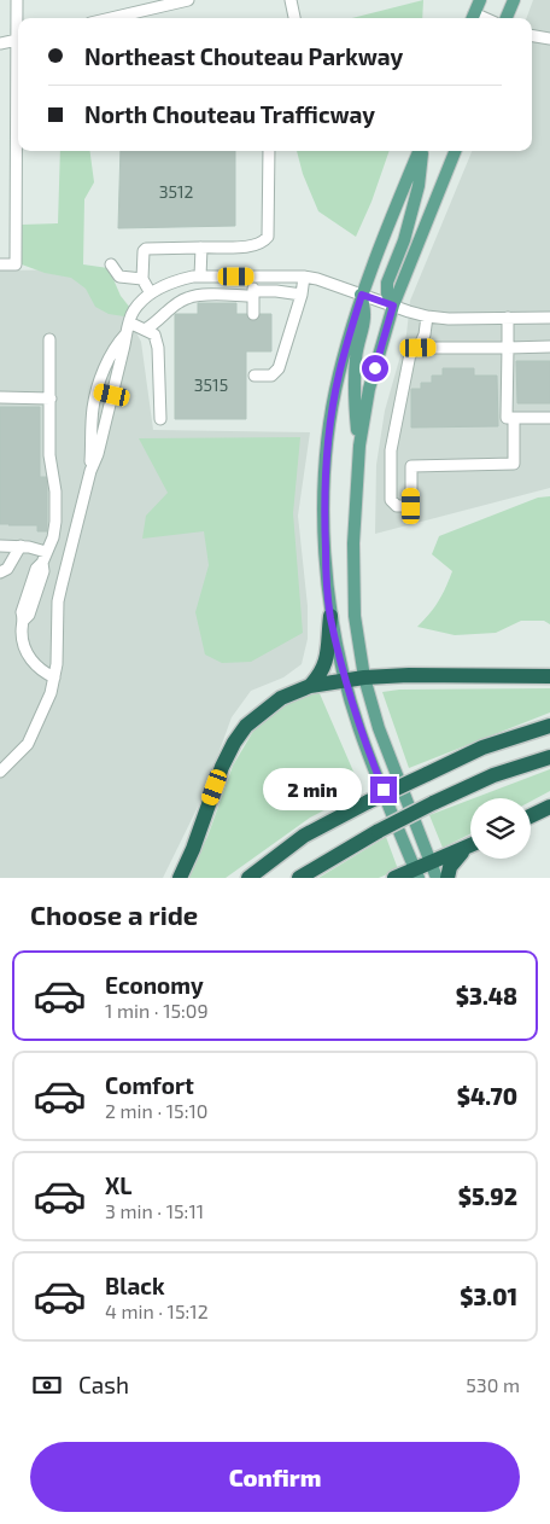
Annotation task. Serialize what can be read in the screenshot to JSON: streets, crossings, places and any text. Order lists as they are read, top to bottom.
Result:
{
  "house_numbers": ["3512", "3515"],
  "page": {
    "banner": ["Northeast Chouteau Parkway", "North Chouteau Trafficway"],
    "bubble": "2 min",
    "heading": "Choose a ride",
    "list": [
      {
        "name": "Economy",
        "note": "1 min · 15:09",
        "value": "$3.48"
      },
      {
        "name": "Comfort",
        "note": "2 min · 15:10",
        "value": "$4.70"
      },
      {
        "name": "XL",
        "note": "3 min · 15:11",
        "value": "$5.92"
      },
      {
        "name": "Black",
        "note": "4 min · 15:12",
        "value": "$3.01"
      }
    ],
    "pay": ["Cash", "530 m"],
    "buttons": "Confirm"
  }
}
